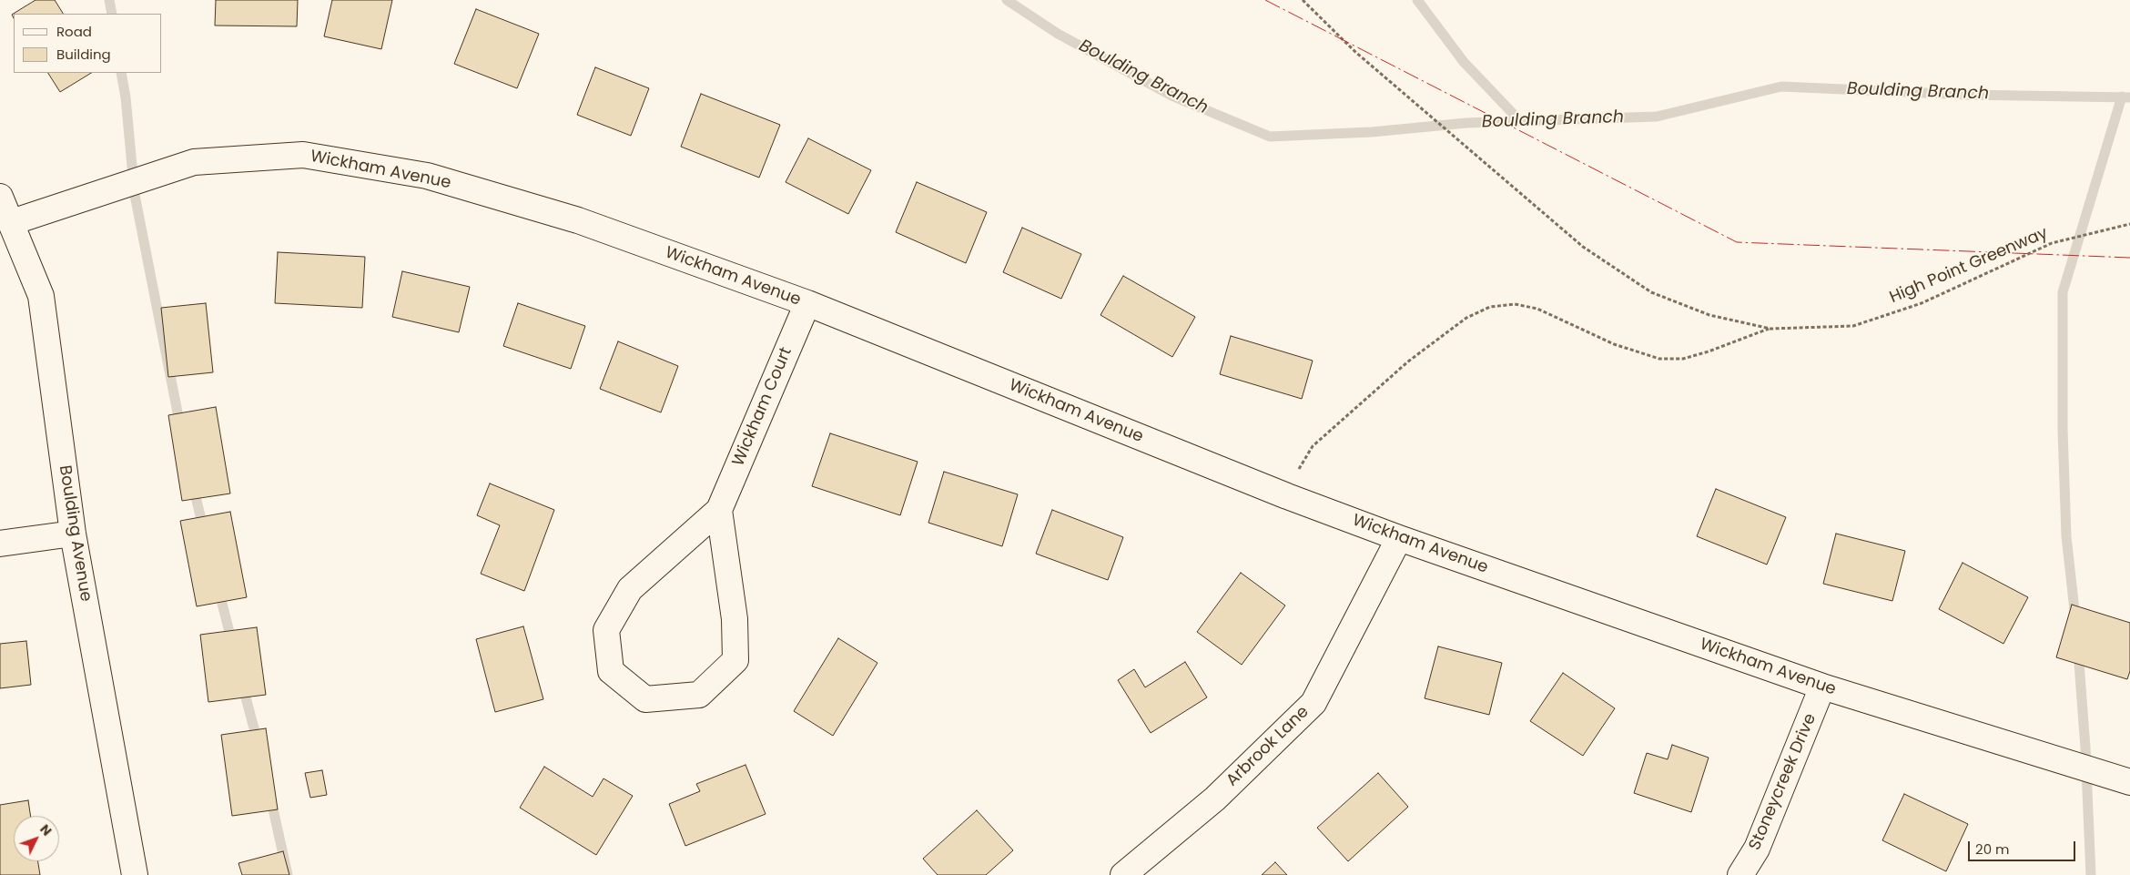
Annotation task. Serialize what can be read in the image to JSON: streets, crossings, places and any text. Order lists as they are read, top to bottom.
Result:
{
  "streets": {
    "street": [
      "Wickham Avenue",
      "Wickham Court",
      "Boulding Avenue",
      "Arbrook Lane",
      "Stoneycreek Drive"
    ],
    "path": ["High Point Greenway"]
  },
  "crossings": [
    ["Wickham Avenue", "Wickham Court"],
    ["Wickham Avenue", "Boulding Avenue"],
    ["Wickham Avenue", "Arbrook Lane"],
    ["Wickham Avenue", "Stoneycreek Drive"]
  ],
  "water": ["Boulding Branch"],
  "legend": ["Road", "Building"],
  "scale_bar": "20 m",
  "north": "top right"
}
